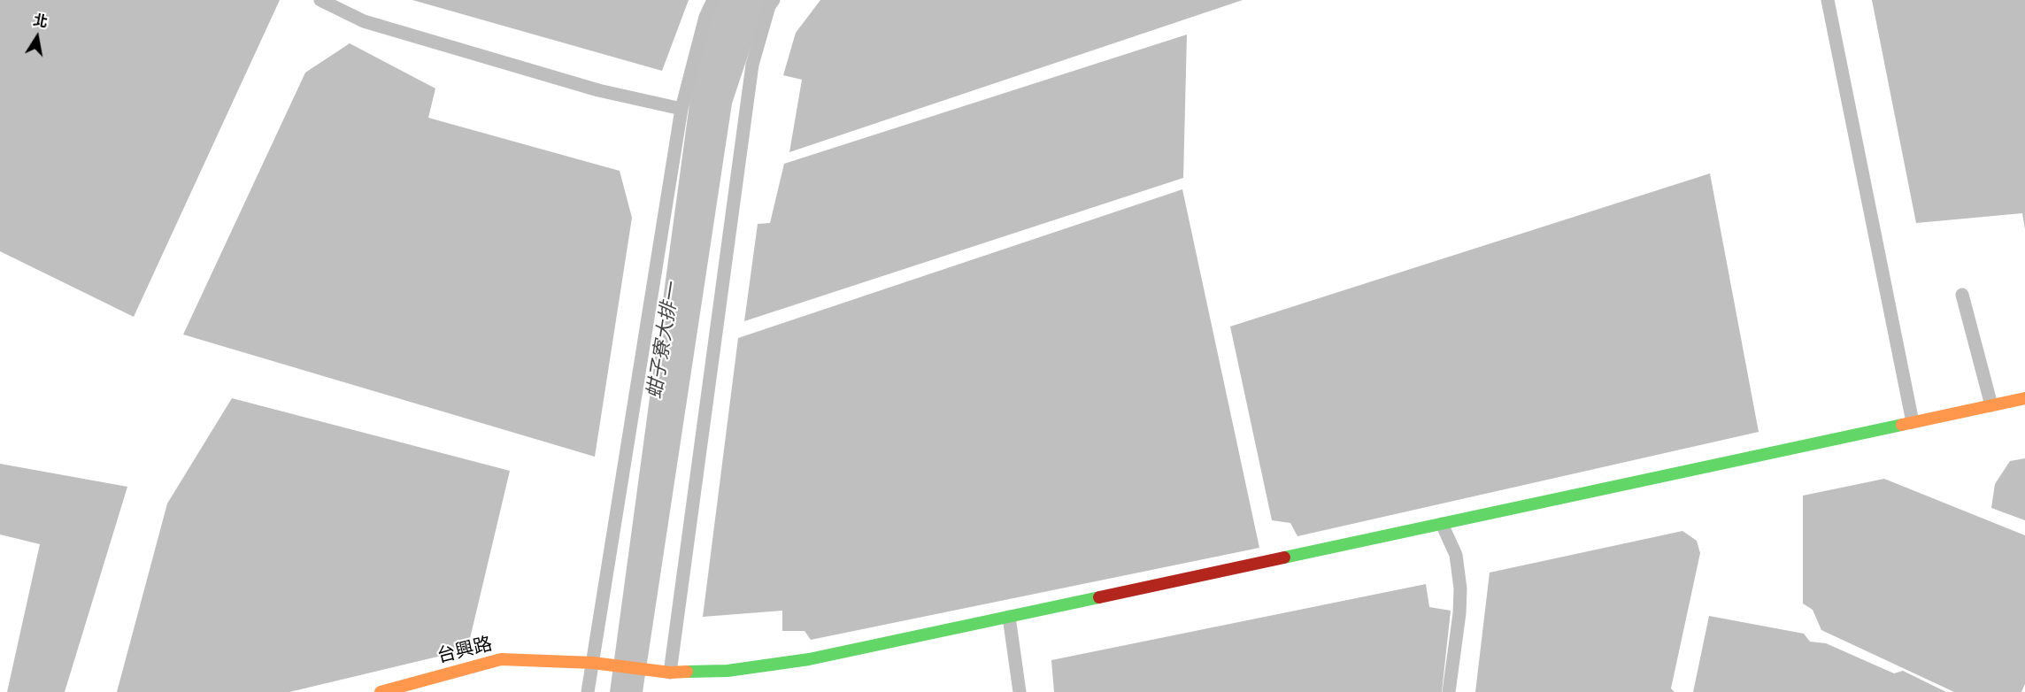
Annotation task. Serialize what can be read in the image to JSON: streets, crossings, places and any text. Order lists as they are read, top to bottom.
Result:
{
  "streets": {
    "street": ["台興路"]
  },
  "water": ["蚶子寮大排一"],
  "north": "top"
}
